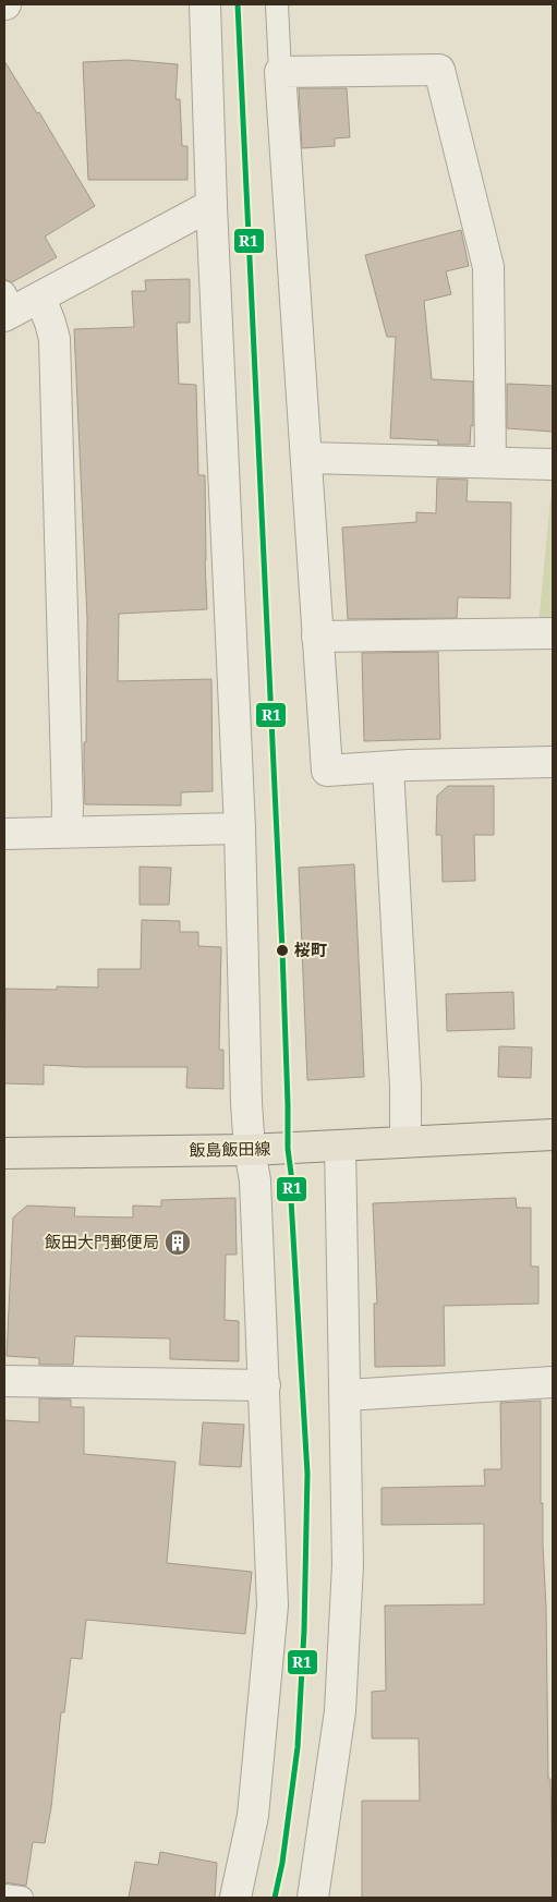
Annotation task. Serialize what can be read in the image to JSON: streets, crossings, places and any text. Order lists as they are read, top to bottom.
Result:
{
  "streets": {
    "main road": ["飯島飯田線"]
  },
  "places": {
    "other": ["桜町"],
    "building": ["飯田大門郵便局"]
  },
  "lines": ["transit line R1"]
}
